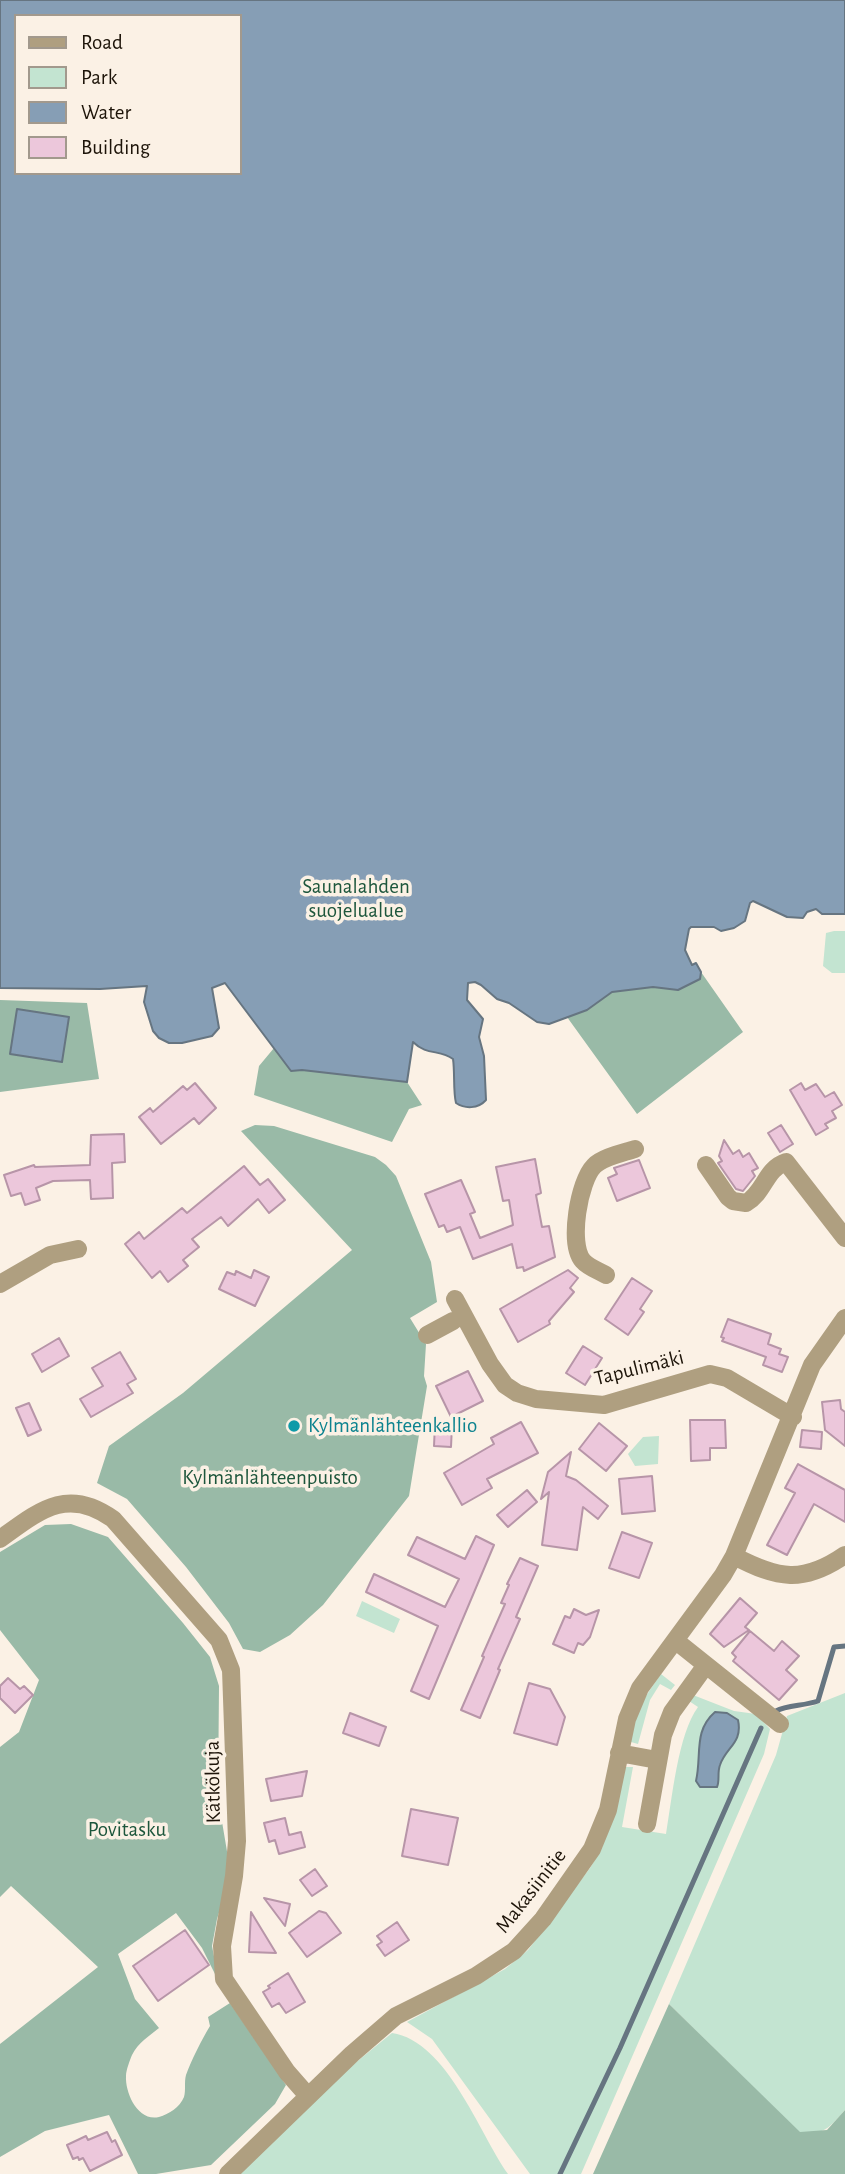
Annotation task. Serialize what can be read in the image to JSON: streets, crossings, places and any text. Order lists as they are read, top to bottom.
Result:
{
  "streets": {
    "street": ["Tapulimäki", "Kätkökuja", "Makasiinitie"]
  },
  "crossings": [
    ["Tapulimäki", "Makasiinitie"],
    ["Kätkökuja", "Makasiinitie"]
  ],
  "parks": ["Saunalahden suojelualue", "Kylmänlähteenpuisto", "Povitasku"],
  "places": ["Kylmänlähteenkallio"],
  "legend": [
    "Road",
    "Park",
    "Water",
    "Building"
  ]
}
